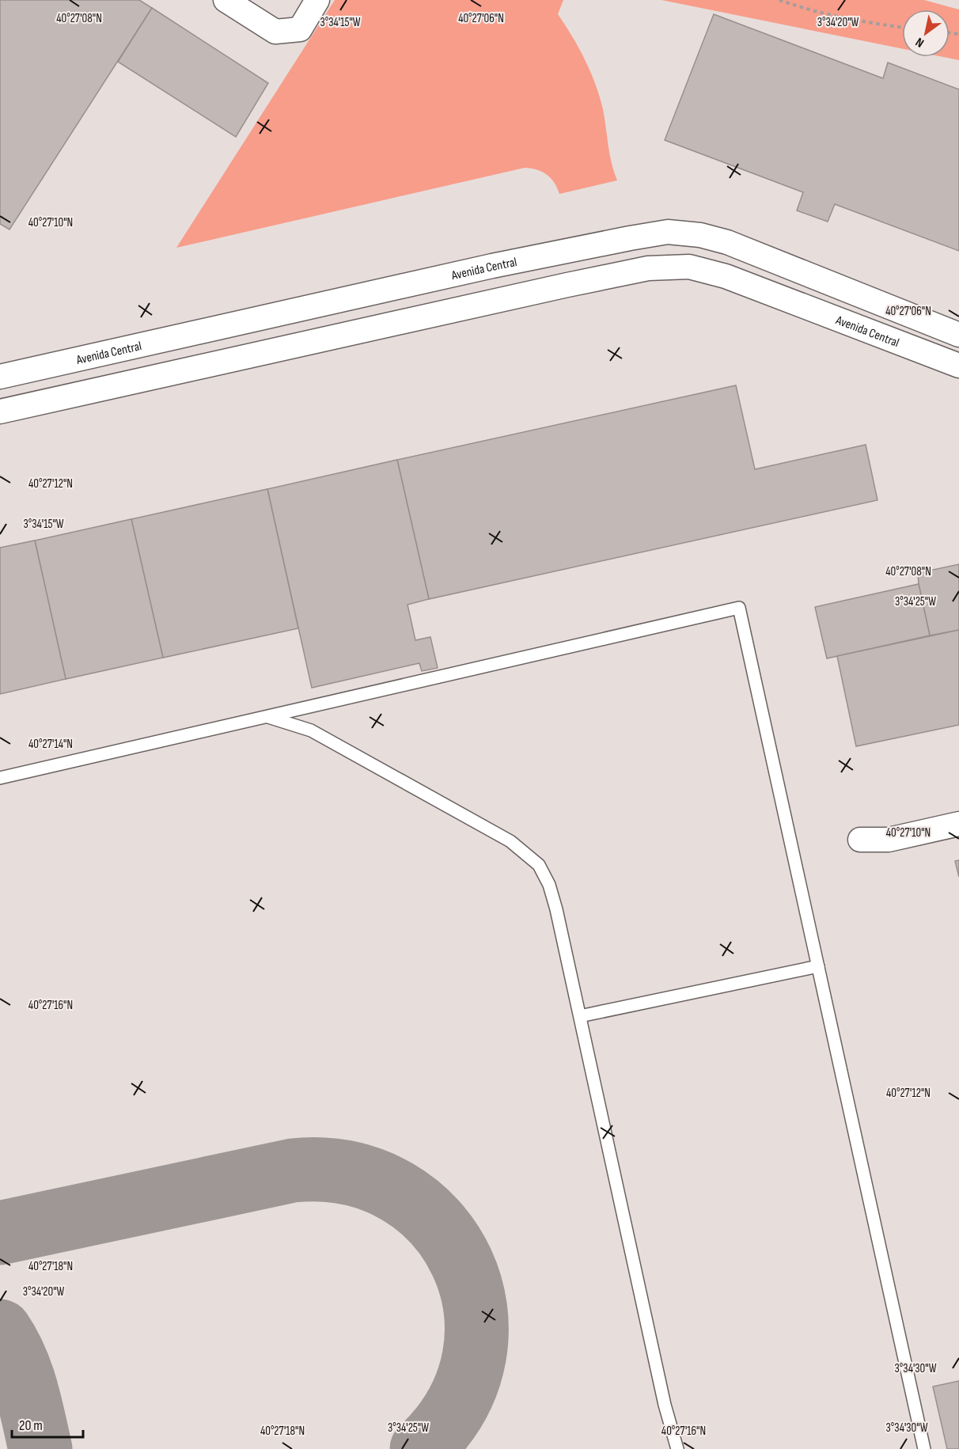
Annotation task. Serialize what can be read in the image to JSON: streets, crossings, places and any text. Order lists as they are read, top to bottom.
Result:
{
  "streets": {
    "street": ["Avenida Central"]
  },
  "scale_bar": "20 m",
  "north": "bottom left",
  "coordinates": [
    "40°27'08\"N",
    "40°27'06\"N",
    "3°34'15\"W",
    "3°34'20\"W",
    "40°27'10\"N",
    "40°27'12\"N",
    "3°34'25\"W",
    "40°27'14\"N",
    "40°27'16\"N",
    "40°27'18\"N",
    "3°34'30\"W"
  ]
}
